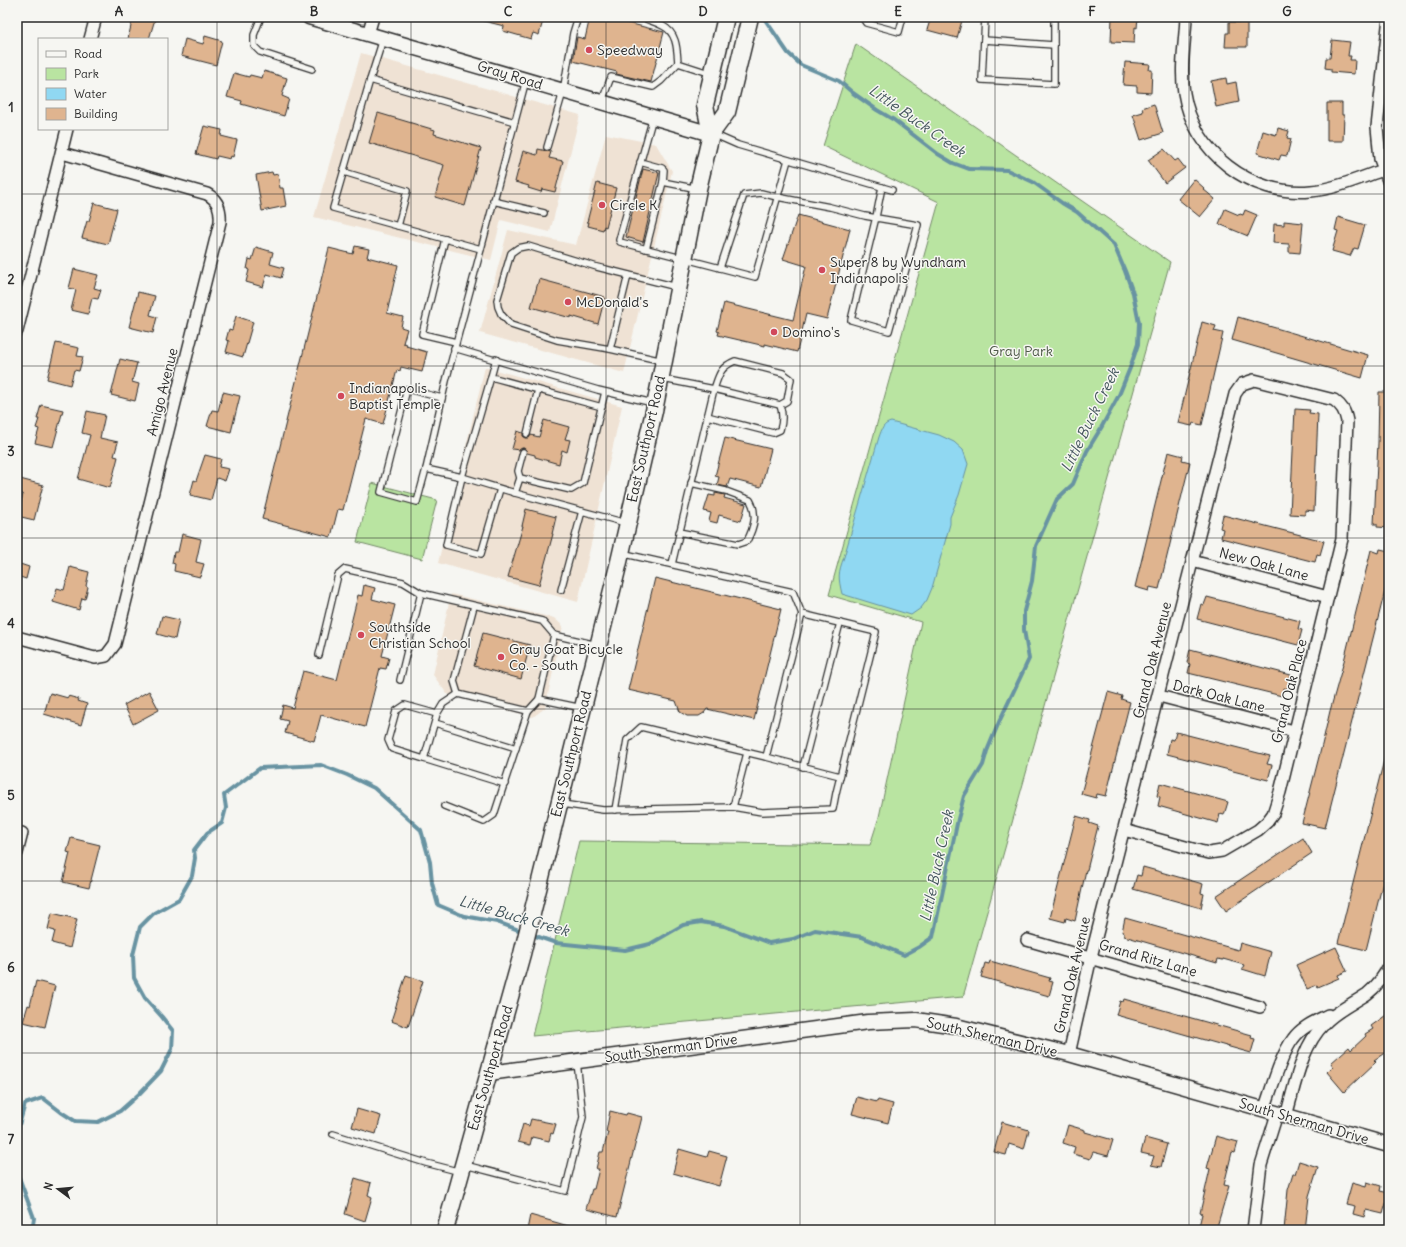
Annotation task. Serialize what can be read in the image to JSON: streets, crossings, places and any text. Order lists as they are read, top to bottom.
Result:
{
  "streets": {
    "main road": ["East Southport Road"],
    "street": [
      "Gray Road",
      "Amigo Avenue",
      "New Oak Lane",
      "Grand Oak Avenue",
      "Grand Oak Place",
      "Dark Oak Lane",
      "Grand Ritz Lane",
      "South Sherman Drive"
    ]
  },
  "crossings": [
    ["Gray Road", "East Southport Road"],
    ["East Southport Road", "South Sherman Drive"],
    ["New Oak Lane", "Grand Oak Avenue"],
    ["New Oak Lane", "Grand Oak Place"],
    ["Grand Oak Avenue", "Grand Oak Place"],
    ["Grand Oak Avenue", "Dark Oak Lane"],
    ["Grand Oak Avenue", "Grand Ritz Lane"],
    ["Grand Oak Avenue", "South Sherman Drive"],
    ["Grand Oak Place", "Dark Oak Lane"]
  ],
  "water": ["Little Buck Creek"],
  "parks": ["Gray Park"],
  "places": [
    "Speedway",
    "Circle K",
    "Super 8 by Wyndham Indianapolis",
    "McDonald's",
    "Domino's",
    "Indianapolis Baptist Temple",
    "Southside Christian School",
    "Gray Goat Bicycle Co. - South"
  ],
  "legend": [
    "Road",
    "Park",
    "Water",
    "Building"
  ],
  "north": "left",
  "grid": {
    "columns": [
      "A",
      "B",
      "C",
      "D",
      "E",
      "F",
      "G"
    ],
    "rows": [
      "1",
      "2",
      "3",
      "4",
      "5",
      "6",
      "7"
    ]
  }
}
